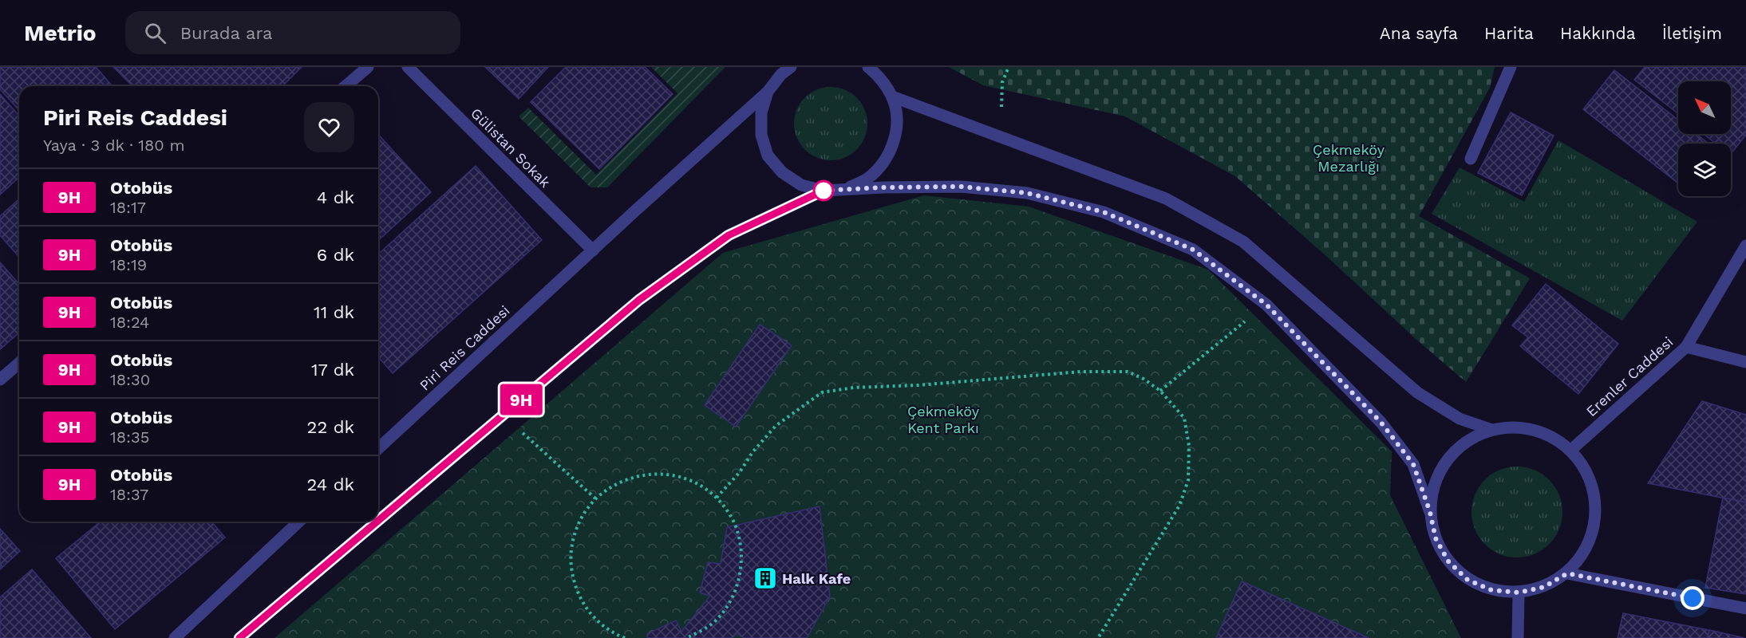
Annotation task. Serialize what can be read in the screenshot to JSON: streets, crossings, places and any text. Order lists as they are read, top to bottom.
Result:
{
  "streets": {
    "street": ["Gülistan Sokak", "Piri Reis Caddesi", "Erenler Caddesi"]
  },
  "crossings": [
    ["Gülistan Sokak", "Piri Reis Caddesi"]
  ],
  "parks": ["Çekmeköy Mezarlığı", "Çekmeköy Kent Parkı"],
  "places": {
    "building": ["Halk Kafe"]
  },
  "lines": ["bus line 9H"],
  "north": "top left",
  "page": {
    "header": "Metrio",
    "search": "Burada ara",
    "nav": [
      "Ana sayfa",
      "Harita",
      "Hakkında",
      "İletişim"
    ],
    "on_map": "9H",
    "heading": ["Piri Reis Caddesi", "Yaya · 3 dk · 180 m"],
    "list": [
      {
        "mark": "9H",
        "name": "Otobüs",
        "note": "18:17",
        "value": "4 dk"
      },
      {
        "mark": "9H",
        "name": "Otobüs",
        "note": "18:19",
        "value": "6 dk"
      },
      {
        "mark": "9H",
        "name": "Otobüs",
        "note": "18:24",
        "value": "11 dk"
      },
      {
        "mark": "9H",
        "name": "Otobüs",
        "note": "18:30",
        "value": "17 dk"
      },
      {
        "mark": "9H",
        "name": "Otobüs",
        "note": "18:35",
        "value": "22 dk"
      },
      {
        "mark": "9H",
        "name": "Otobüs",
        "note": "18:37",
        "value": "24 dk"
      }
    ]
  }
}
